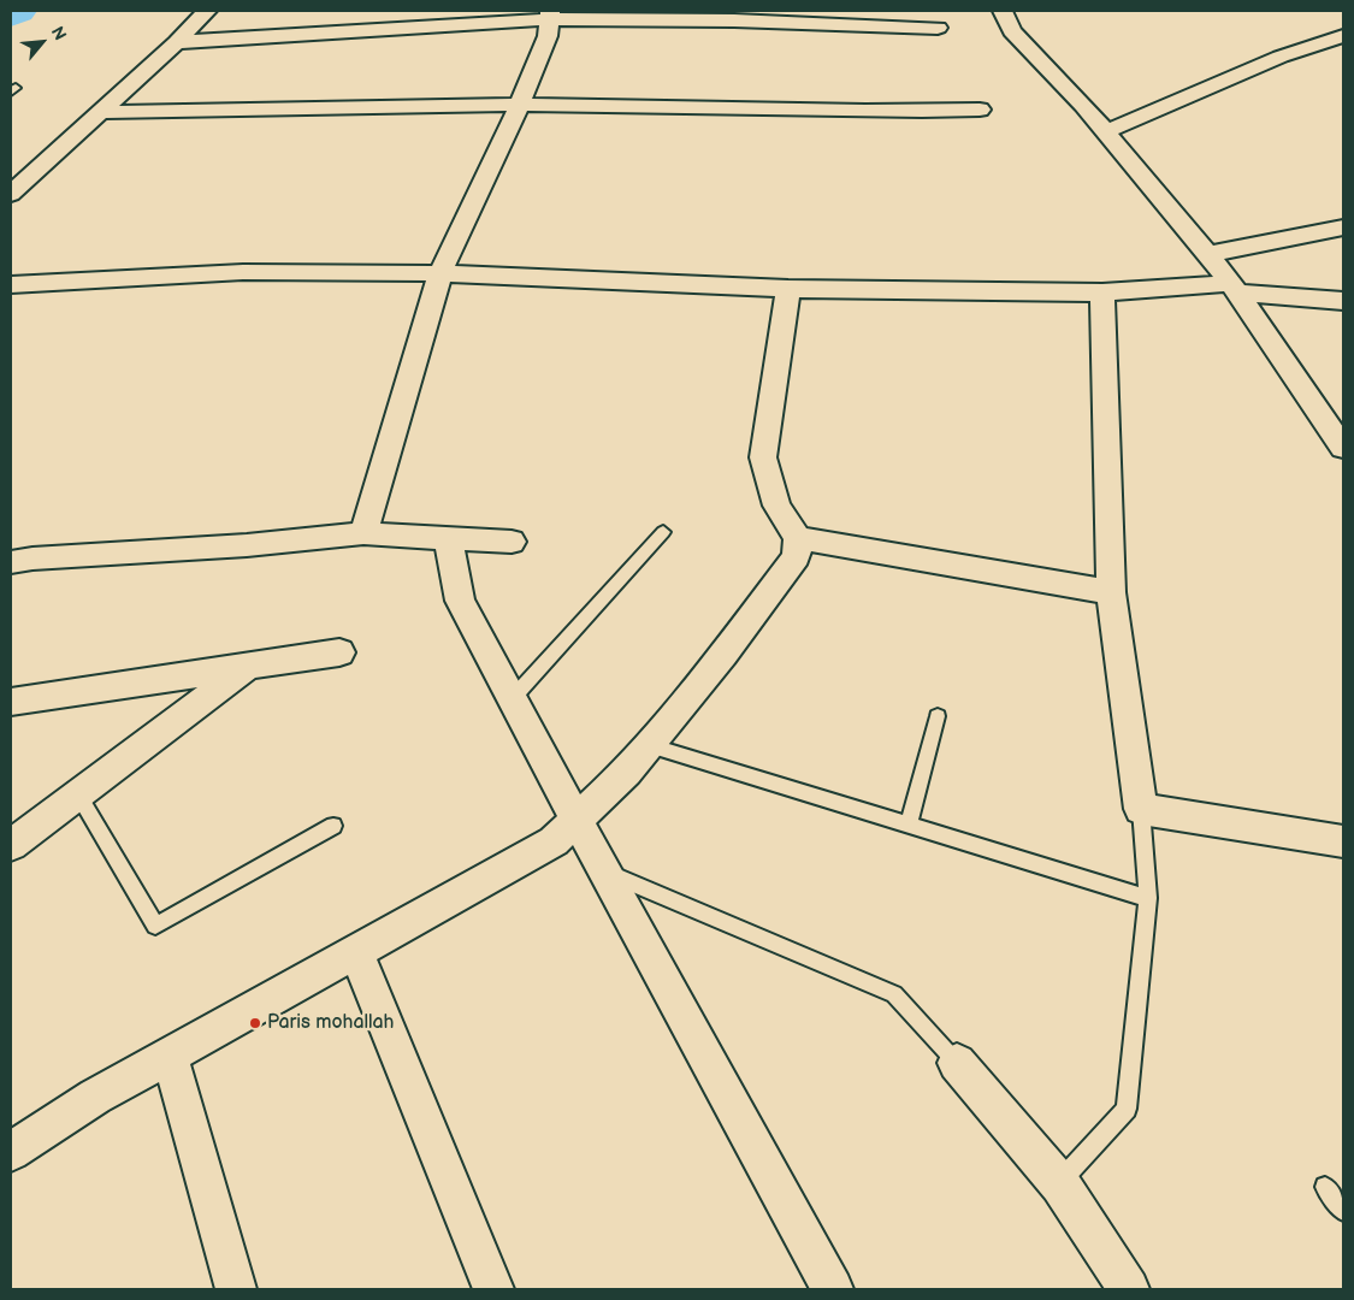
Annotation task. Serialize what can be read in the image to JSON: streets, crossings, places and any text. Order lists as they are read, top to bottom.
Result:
{
  "places": ["Paris mohallah"],
  "north": "top right"
}
